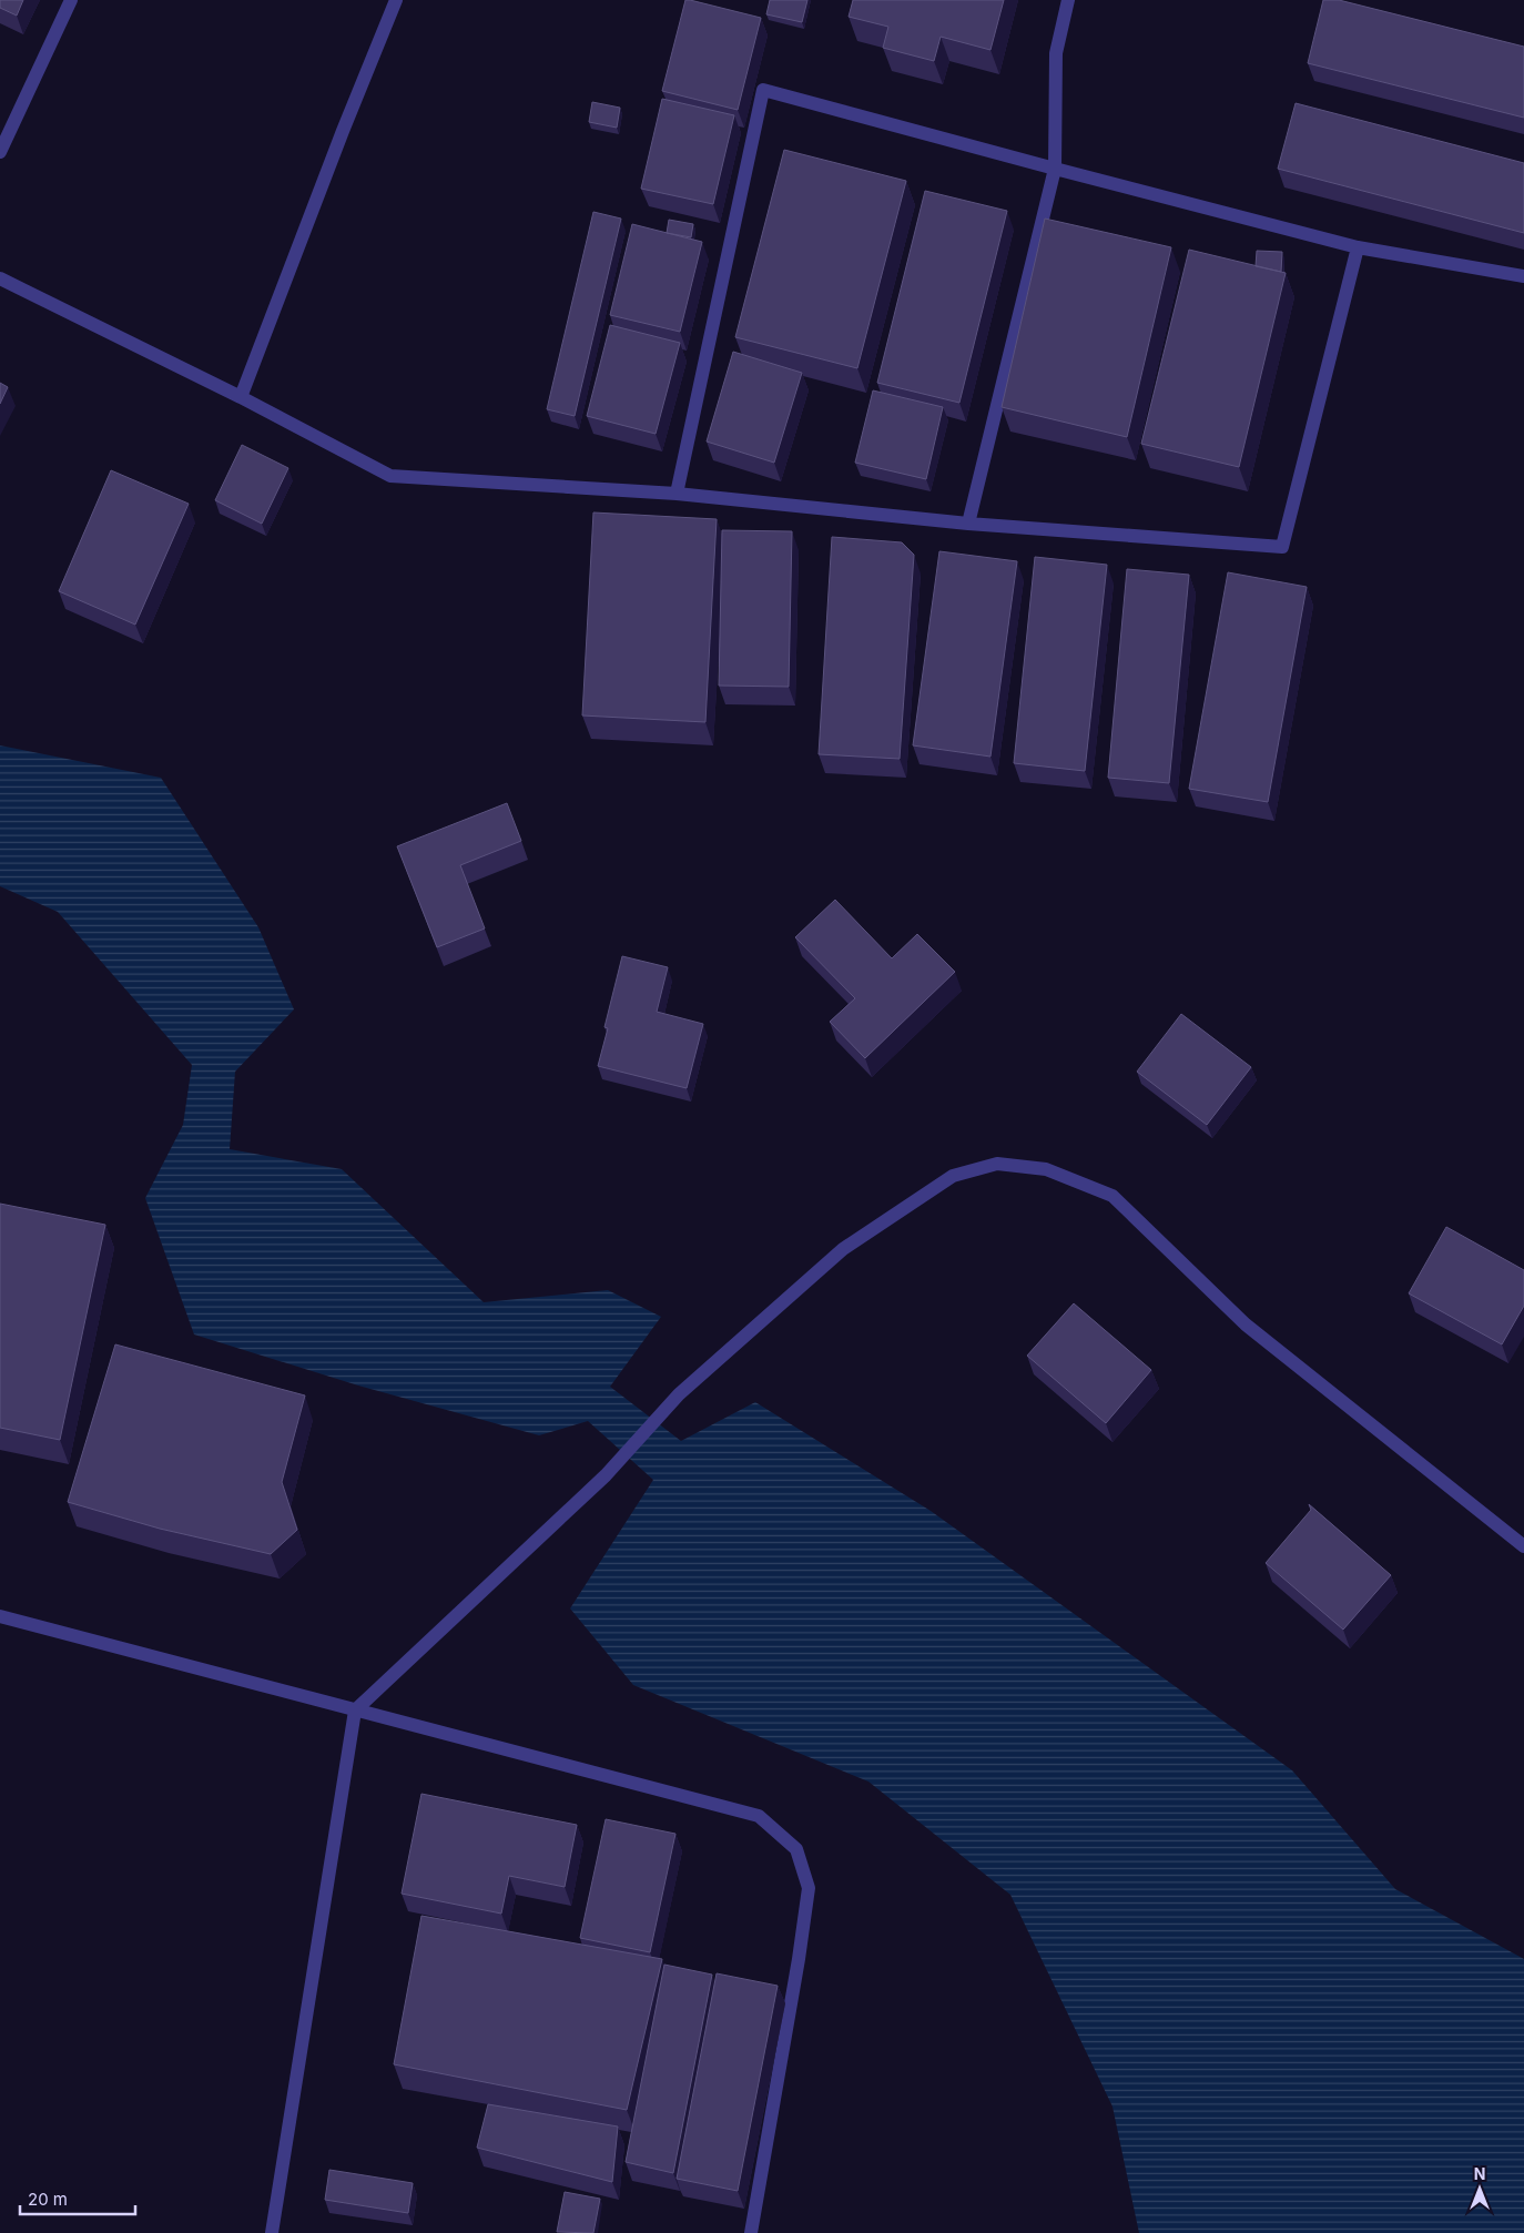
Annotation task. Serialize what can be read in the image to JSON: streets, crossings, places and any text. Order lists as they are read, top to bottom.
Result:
{
  "scale_bar": "20 m",
  "north": "top"
}
